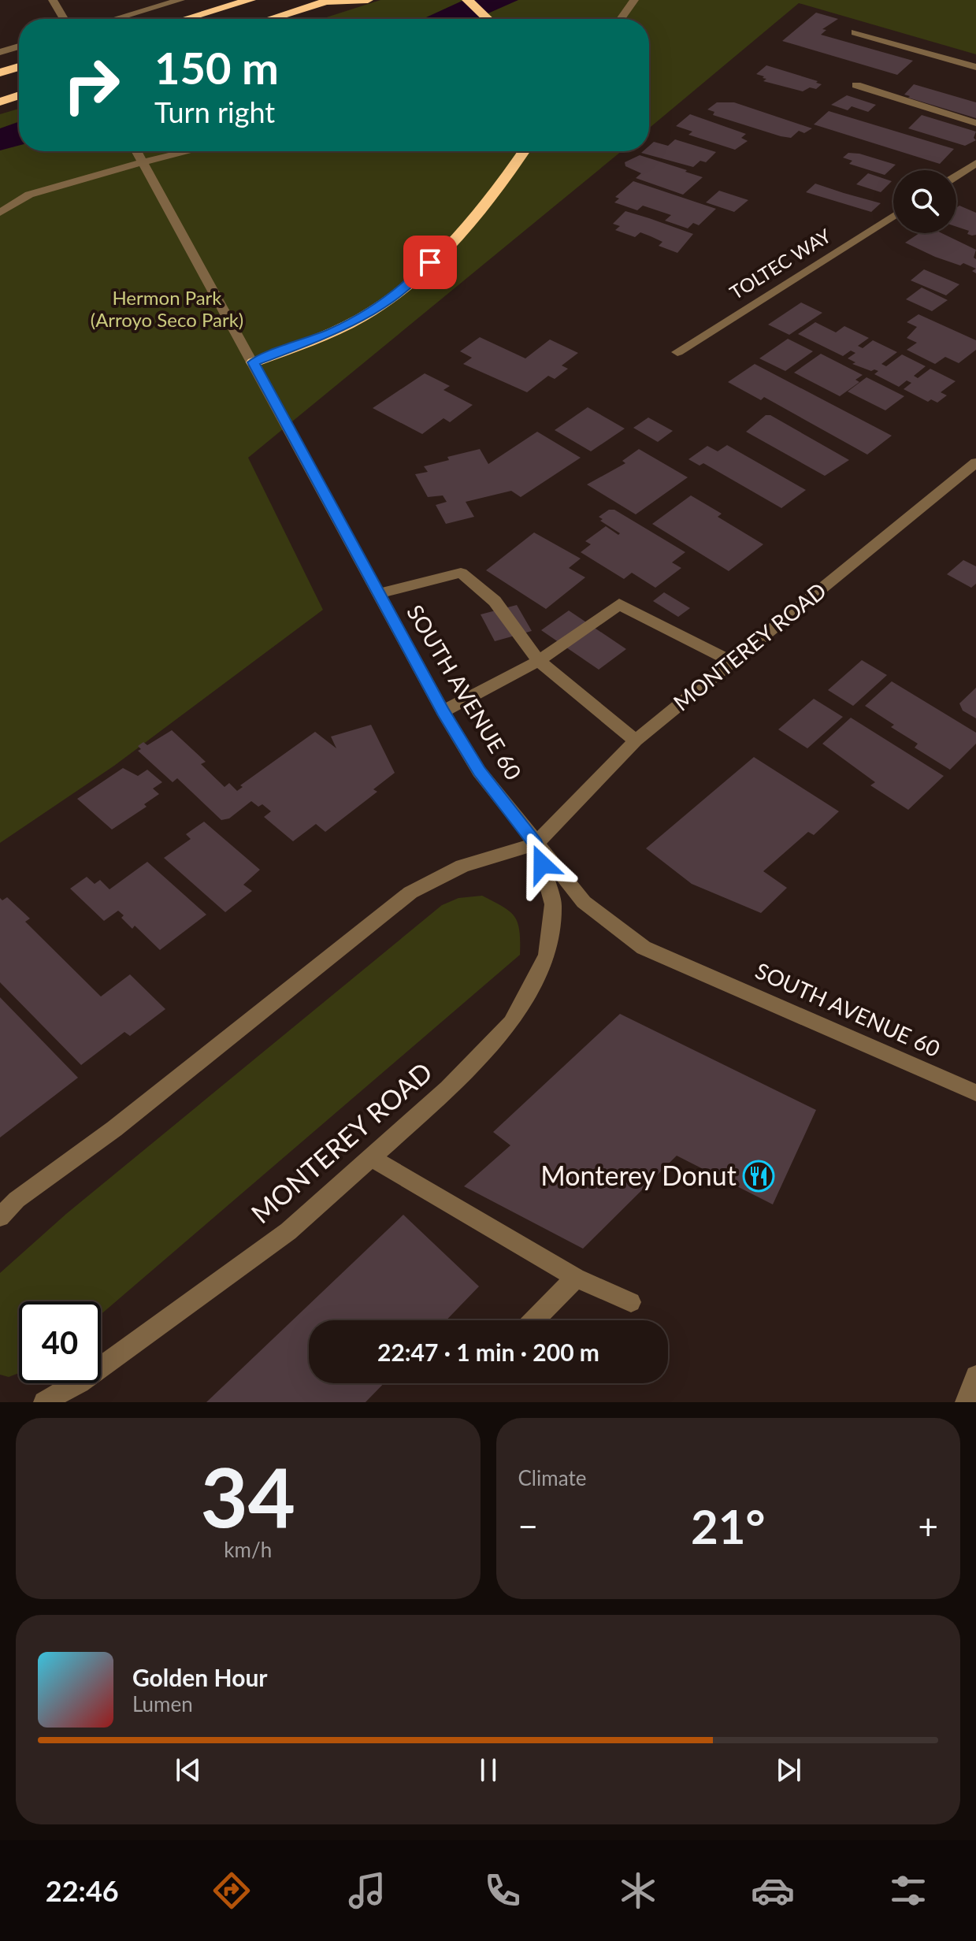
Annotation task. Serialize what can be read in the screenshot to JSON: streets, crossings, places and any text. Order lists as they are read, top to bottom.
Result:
{
  "streets": {
    "street": ["TOLTEC WAY", "MONTEREY ROAD", "SOUTH AVENUE 60"]
  },
  "crossings": [
    ["MONTEREY ROAD", "SOUTH AVENUE 60"]
  ],
  "parks": ["Hermon Park (Arroyo Seco Park)"],
  "places": {
    "restaurant": ["Monterey Donut"]
  },
  "page": {
    "turn": ["150 m", "Turn right"],
    "limit": "40",
    "trip": "22:47 · 1 min · 200 m",
    "tile": [
      ["34", "km/h"],
      "Climate"
    ],
    "heat": ["−", "21°", "+"],
    "song": ["Golden Hour", "Lumen"],
    "tabs": "22:46"
  }
}
